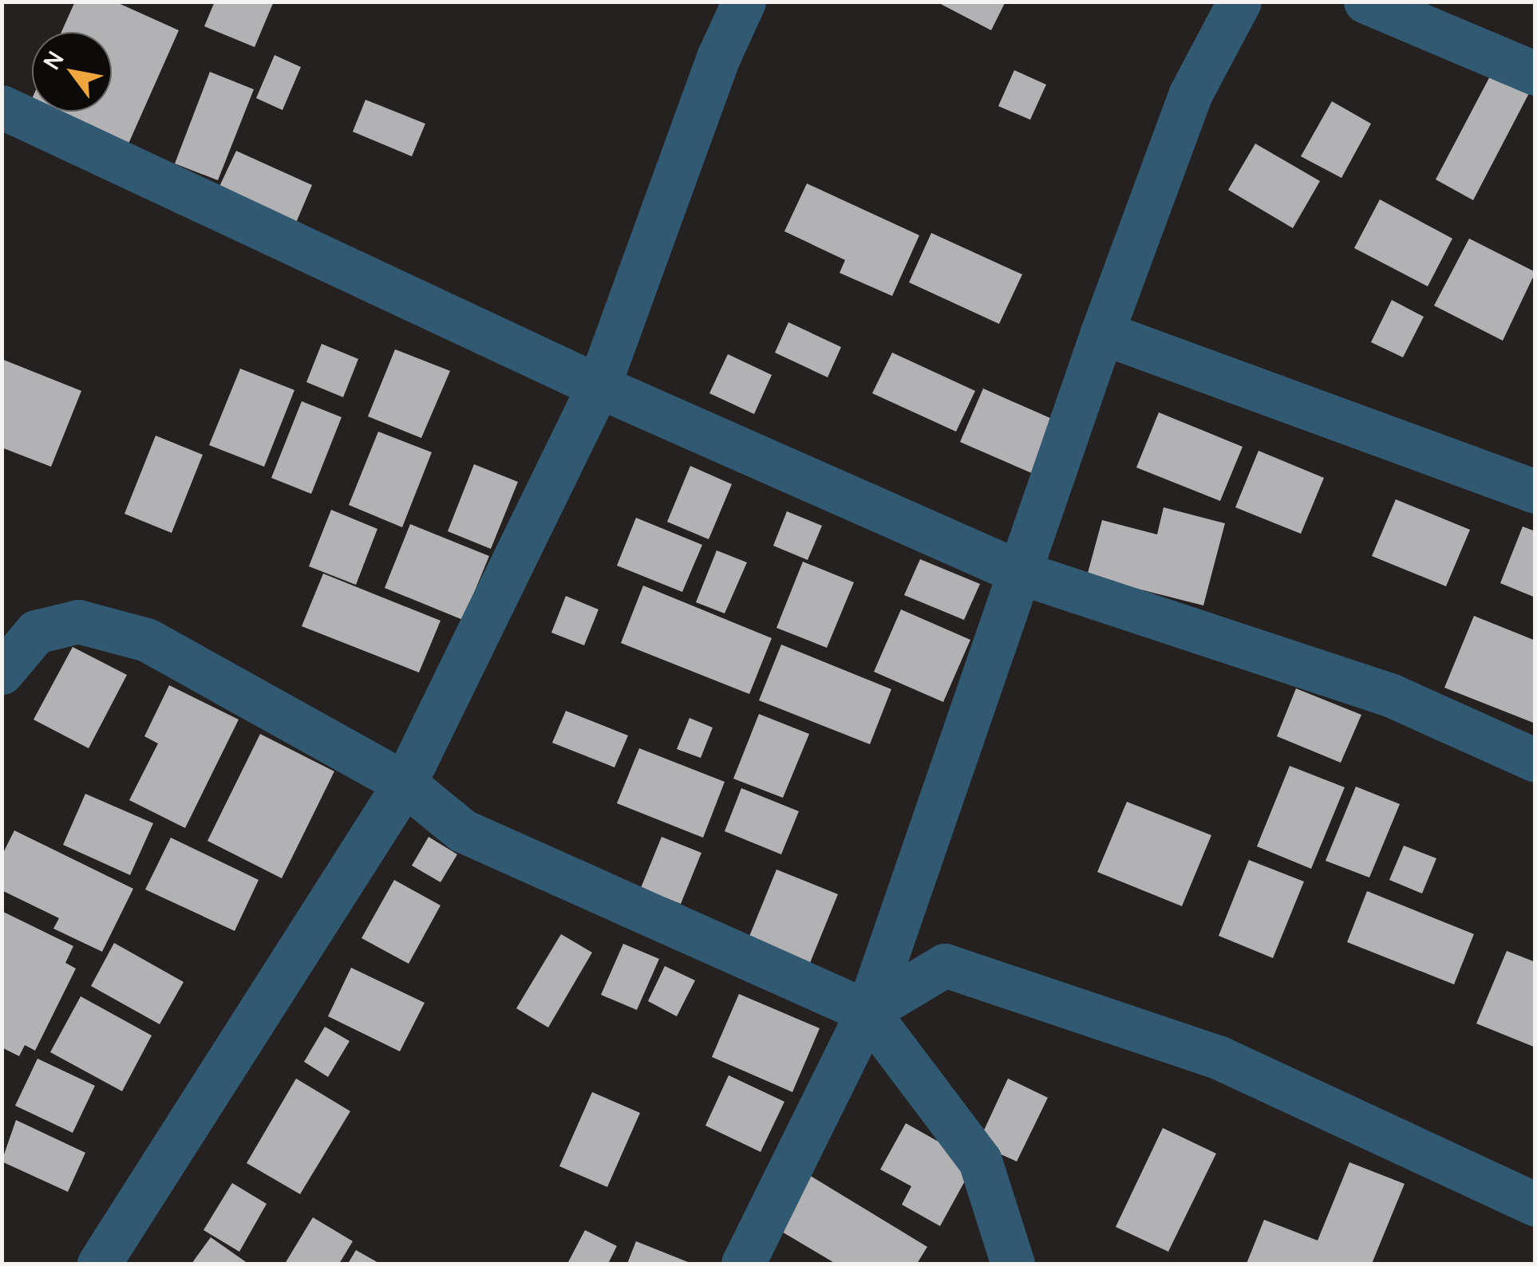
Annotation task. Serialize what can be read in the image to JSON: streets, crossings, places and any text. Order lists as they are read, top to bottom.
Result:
{
  "north": "top left"
}
